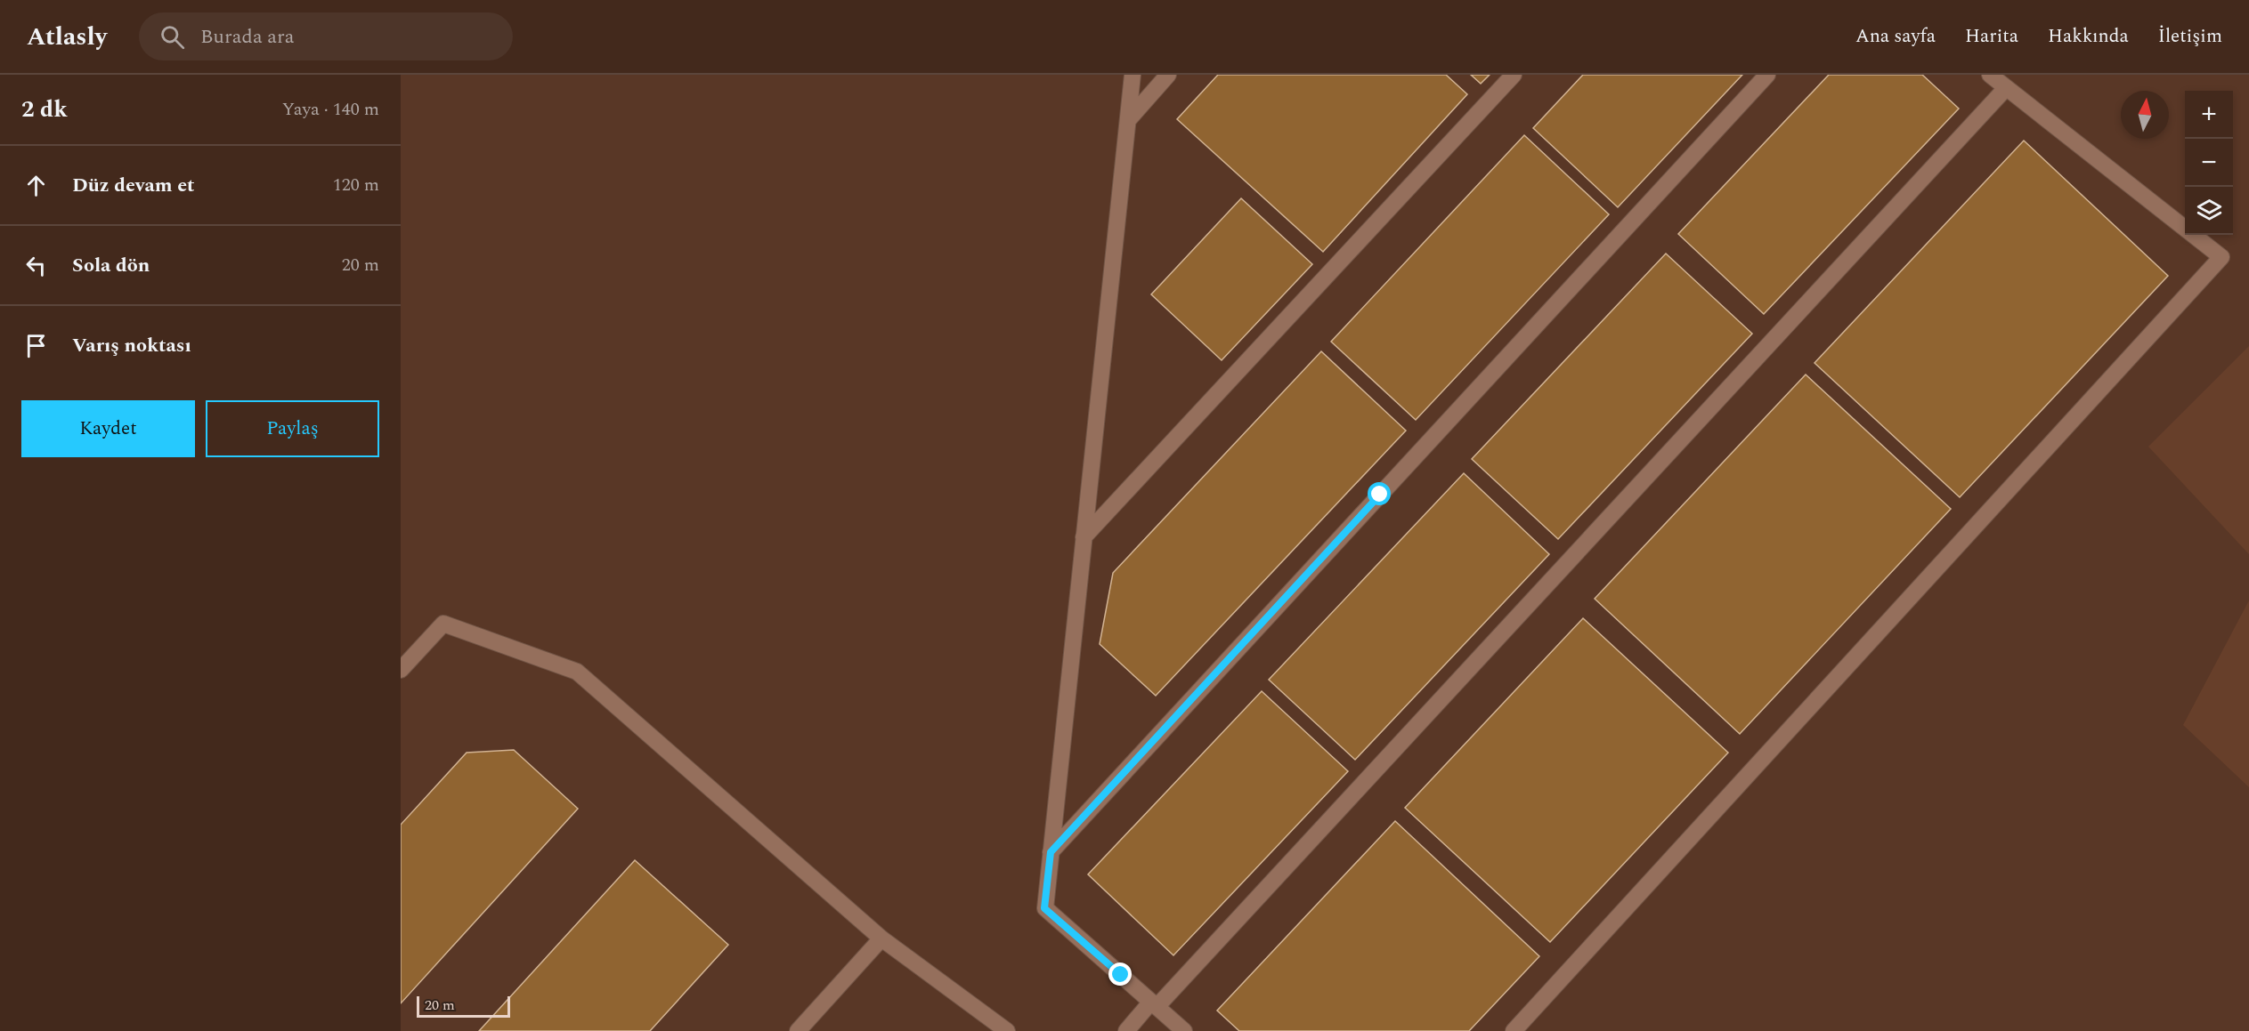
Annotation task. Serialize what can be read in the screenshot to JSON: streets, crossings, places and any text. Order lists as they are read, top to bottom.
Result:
{
  "scale_bar": "20 m",
  "north": "top",
  "page": {
    "header": "Atlasly",
    "search": "Burada ara",
    "nav": [
      "Ana sayfa",
      "Harita",
      "Hakkında",
      "İletişim"
    ],
    "heading": ["2 dk", "Yaya · 140 m"],
    "map_buttons": ["+", "−"],
    "list": [
      ["Düz devam et", "120 m"],
      ["Sola dön", "20 m"],
      "Varış noktası"
    ],
    "buttons": ["Kaydet", "Paylaş"],
    "scale": "20 m"
  }
}
